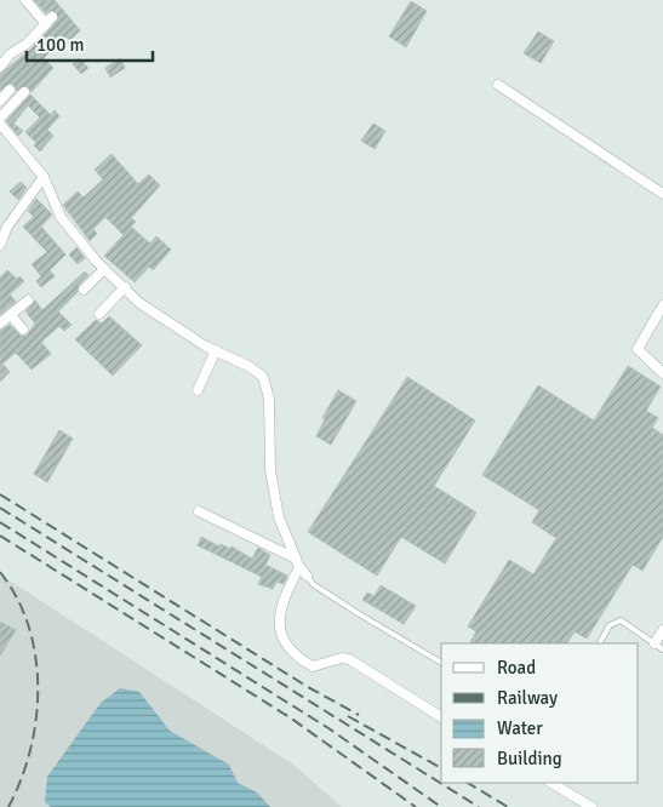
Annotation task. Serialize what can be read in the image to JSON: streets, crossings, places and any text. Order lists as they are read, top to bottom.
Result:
{
  "legend": [
    "Road",
    "Railway",
    "Water",
    "Building"
  ],
  "scale_bar": "100 m"
}
